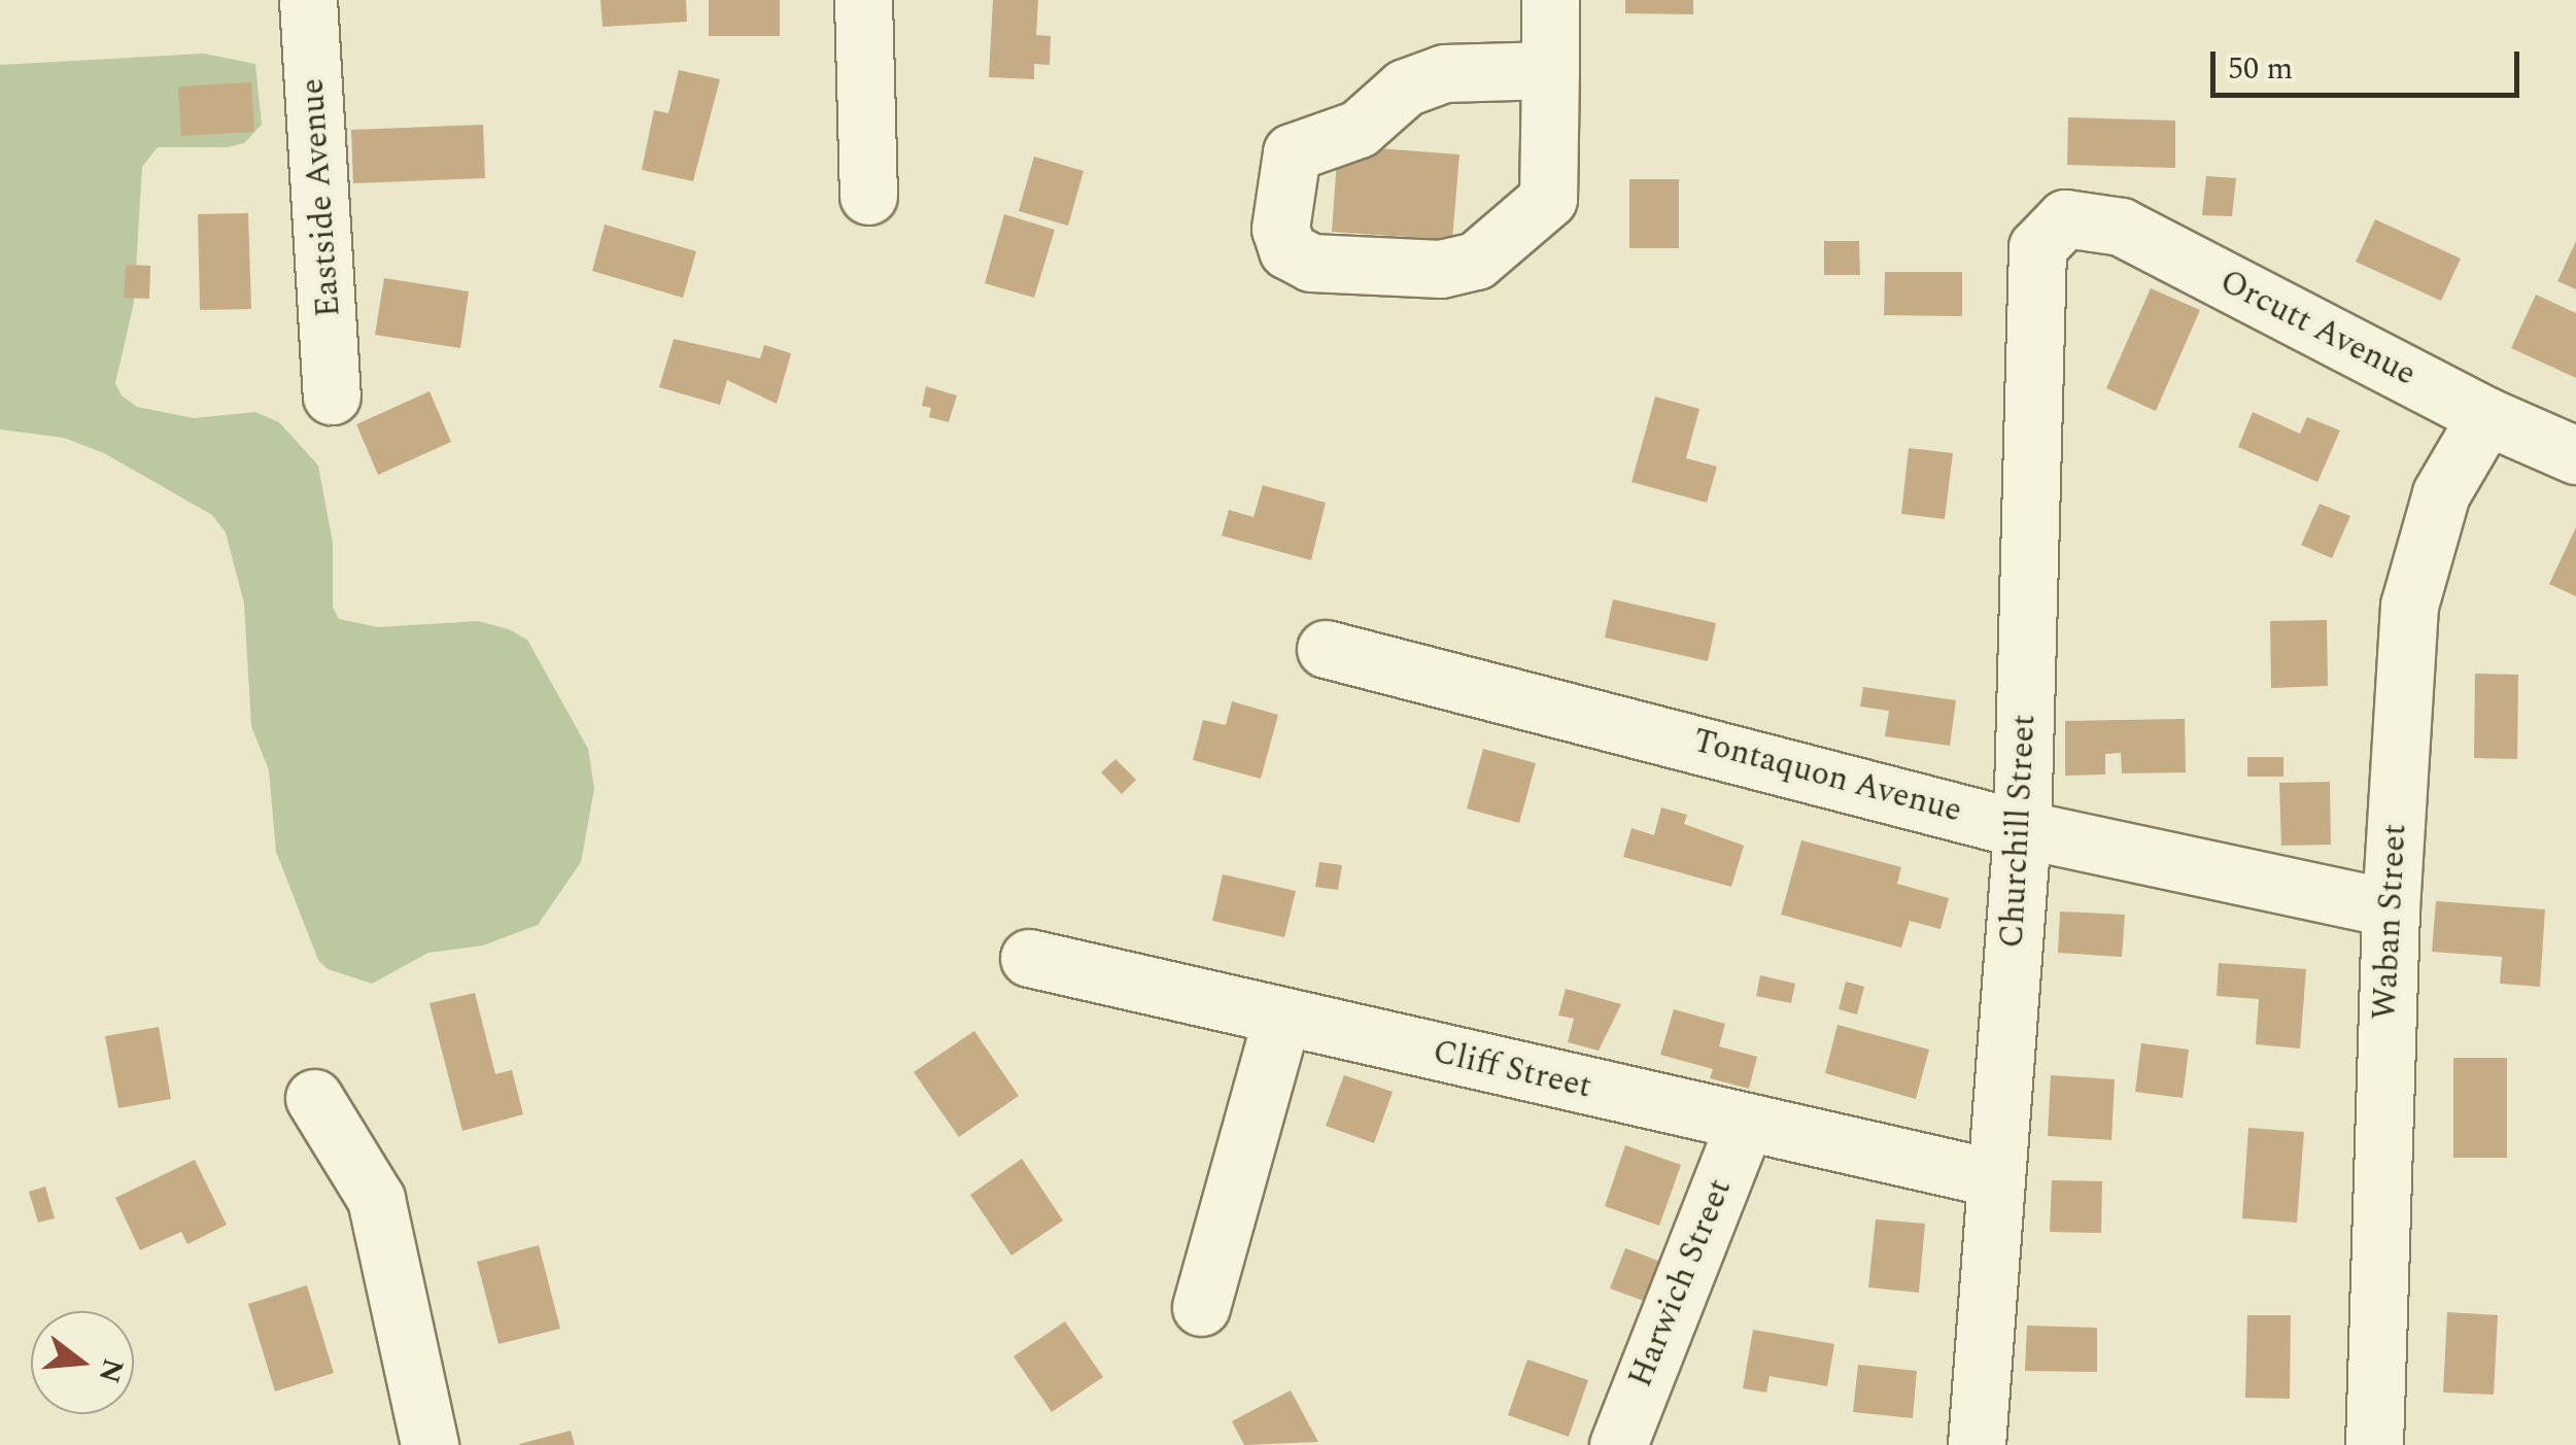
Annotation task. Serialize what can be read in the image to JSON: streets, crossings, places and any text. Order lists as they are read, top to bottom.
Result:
{
  "streets": {
    "street": [
      "Eastside Avenue",
      "Orcutt Avenue",
      "Tontaquon Avenue",
      "Churchill Street",
      "Waban Street",
      "Cliff Street",
      "Harwich Street"
    ]
  },
  "crossings": [
    ["Orcutt Avenue", "Churchill Street"],
    ["Orcutt Avenue", "Waban Street"],
    ["Tontaquon Avenue", "Churchill Street"],
    ["Tontaquon Avenue", "Waban Street"],
    ["Churchill Street", "Cliff Street"],
    ["Cliff Street", "Harwich Street"]
  ],
  "scale_bar": "50 m",
  "north": "right"
}
